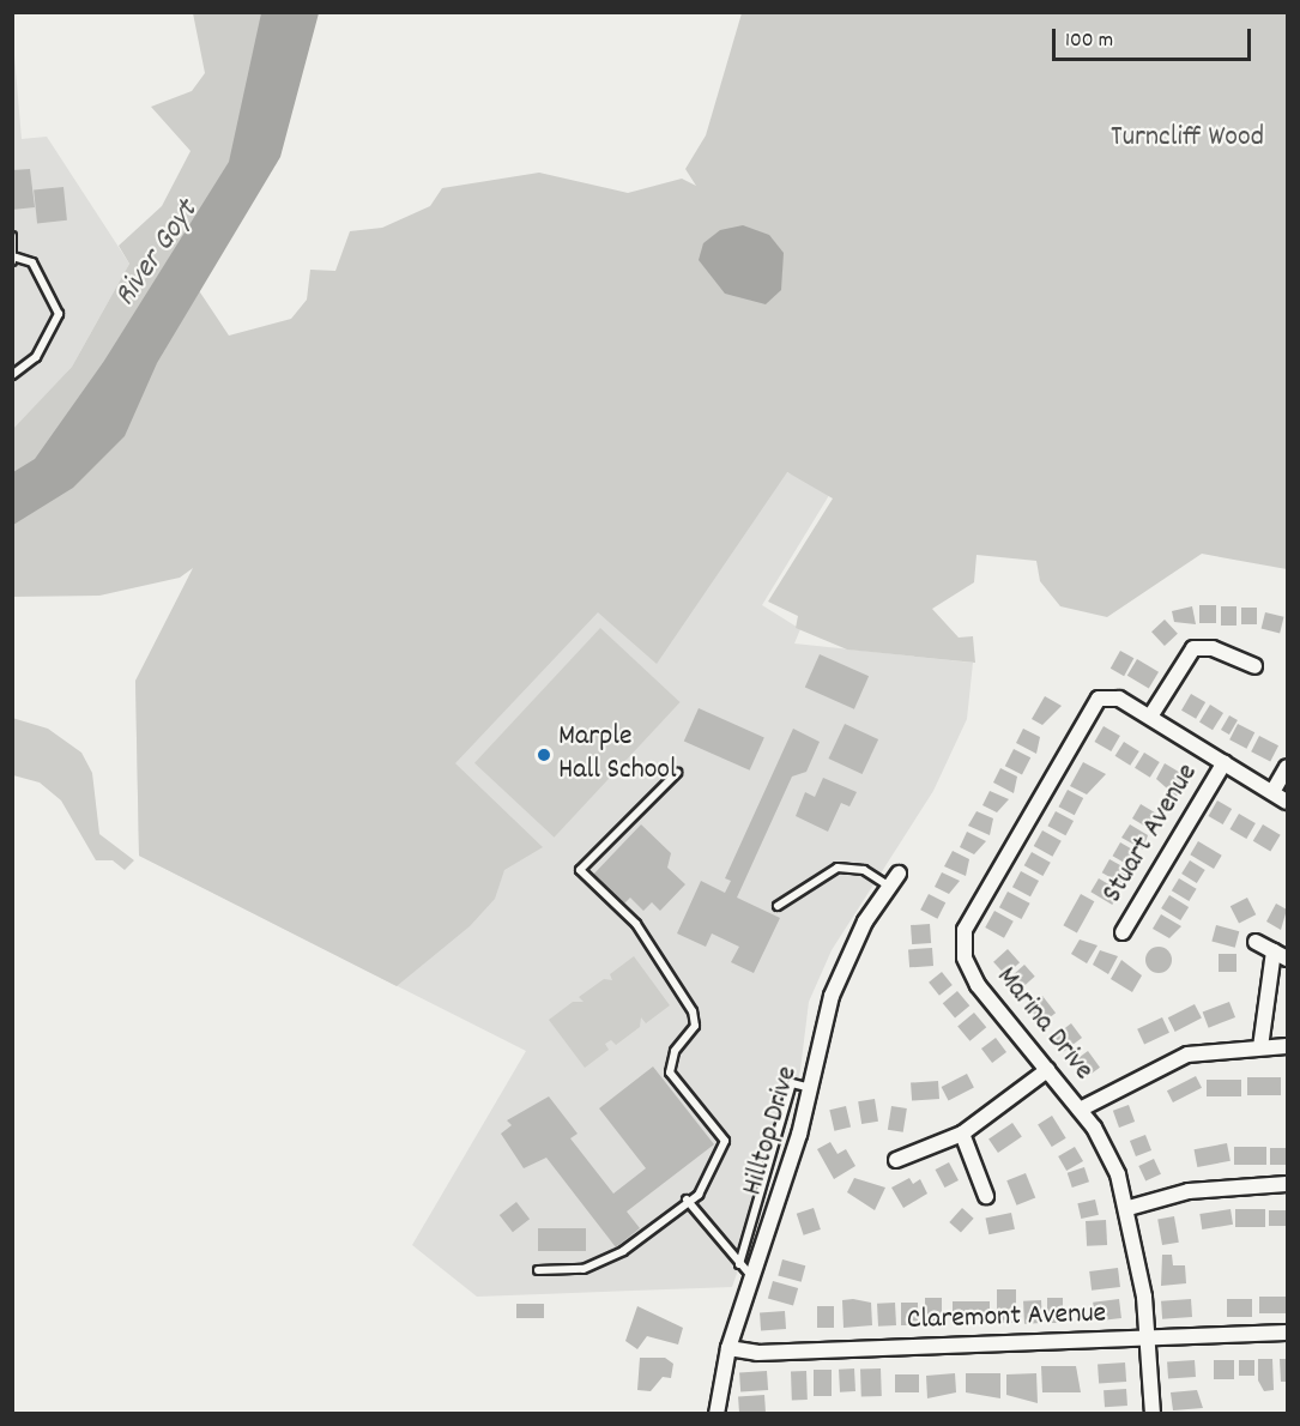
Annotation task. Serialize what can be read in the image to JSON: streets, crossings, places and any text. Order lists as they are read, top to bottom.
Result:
{
  "streets": {
    "street": [
      "Stuart Avenue",
      "Marina Drive",
      "Hilltop Drive",
      "Claremont Avenue"
    ]
  },
  "crossings": [
    ["Marina Drive", "Claremont Avenue"],
    ["Hilltop Drive", "Claremont Avenue"]
  ],
  "water": ["River Goyt"],
  "parks": ["Turncliff Wood"],
  "places": ["Marple Hall School"],
  "scale_bar": "100 m"
}
